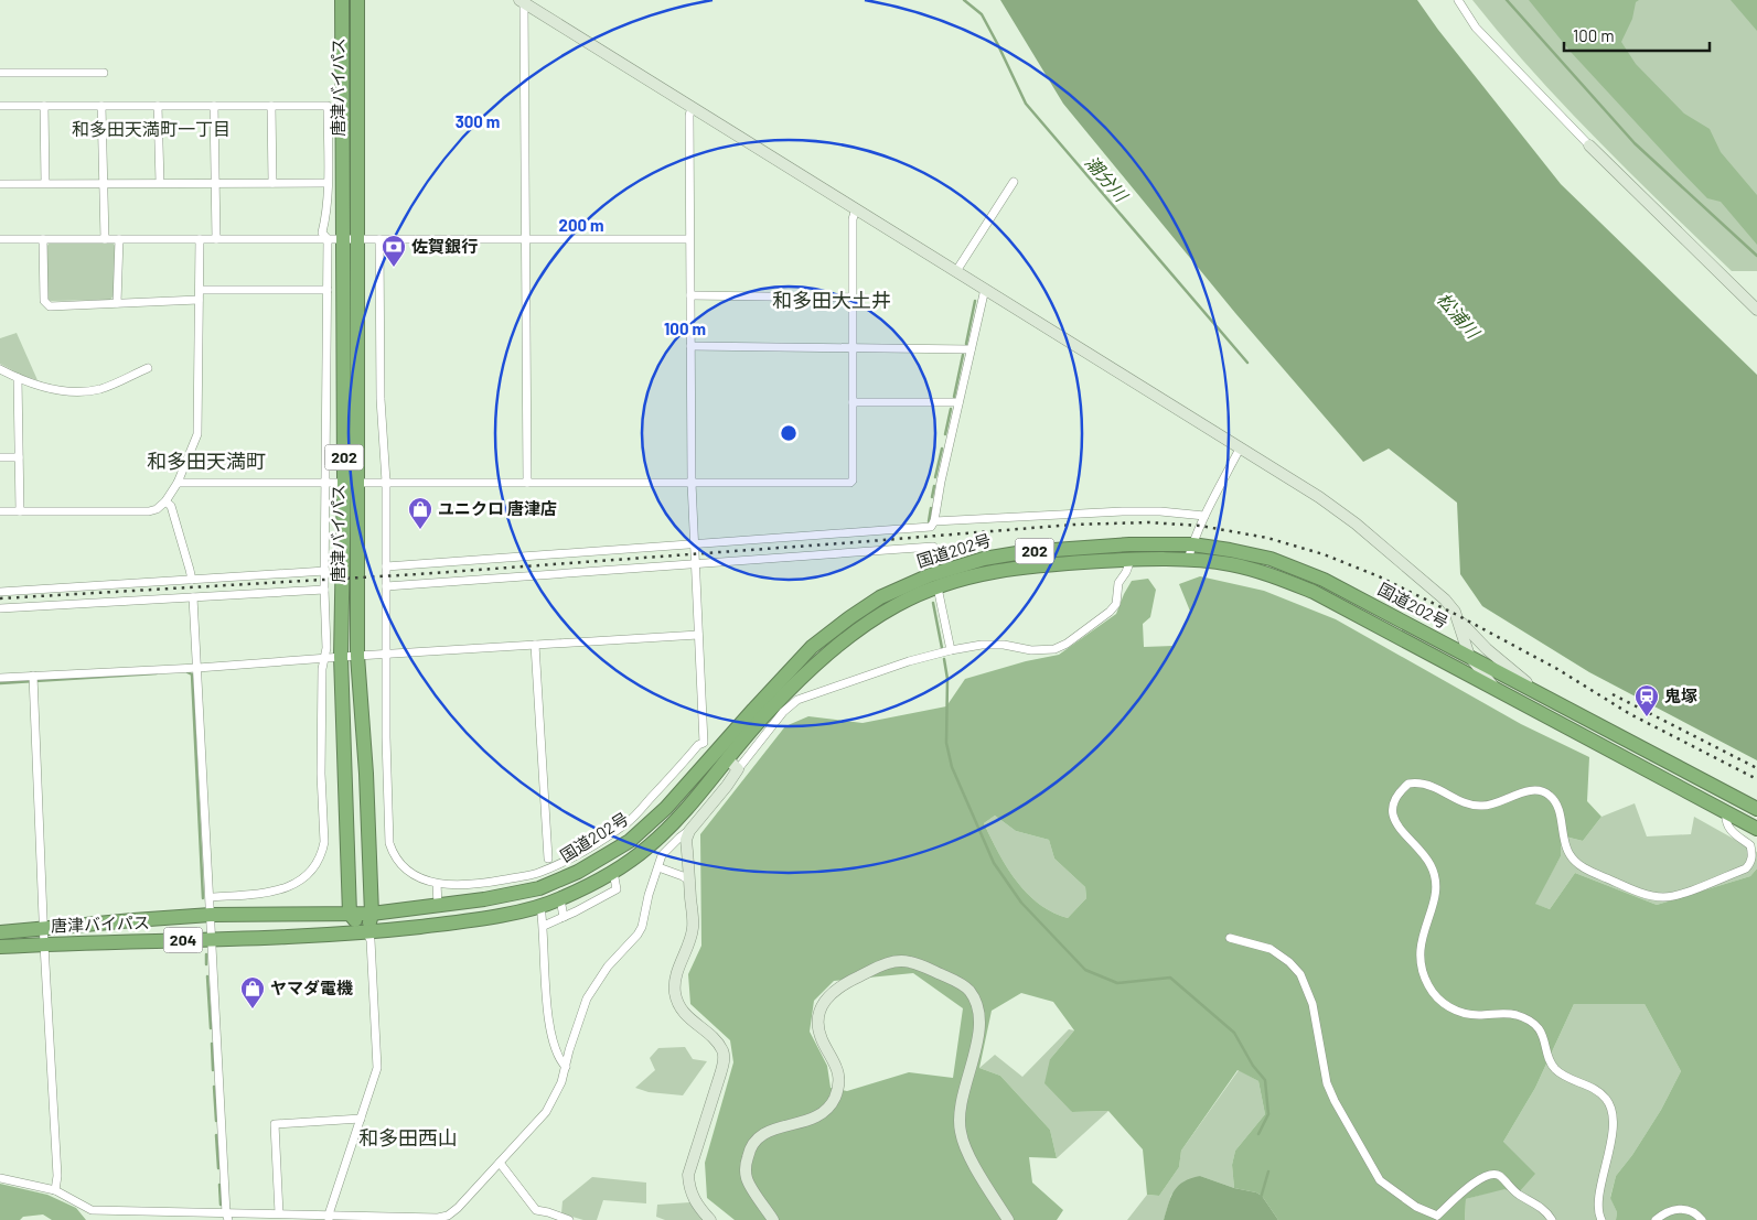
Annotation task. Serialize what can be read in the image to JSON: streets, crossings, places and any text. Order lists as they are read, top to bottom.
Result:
{
  "streets": {
    "highway": [
      "唐津バイパス",
      "202",
      "国道202号",
      "204"
    ]
  },
  "crossings": [
    ["唐津バイパス", "国道202号"]
  ],
  "districts": [
    "和多田天満町一丁目",
    "和多田大土井",
    "和多田天満町",
    "和多田西山"
  ],
  "water": ["潮分川", "松浦川"],
  "places": {
    "bank": ["佐賀銀行"],
    "shop": ["ユニクロ 唐津店", "ヤマダ電機"],
    "station": ["鬼塚"]
  },
  "scale_bar": "100 m",
  "rings": ["300 m", "200 m", "100 m"]
}
